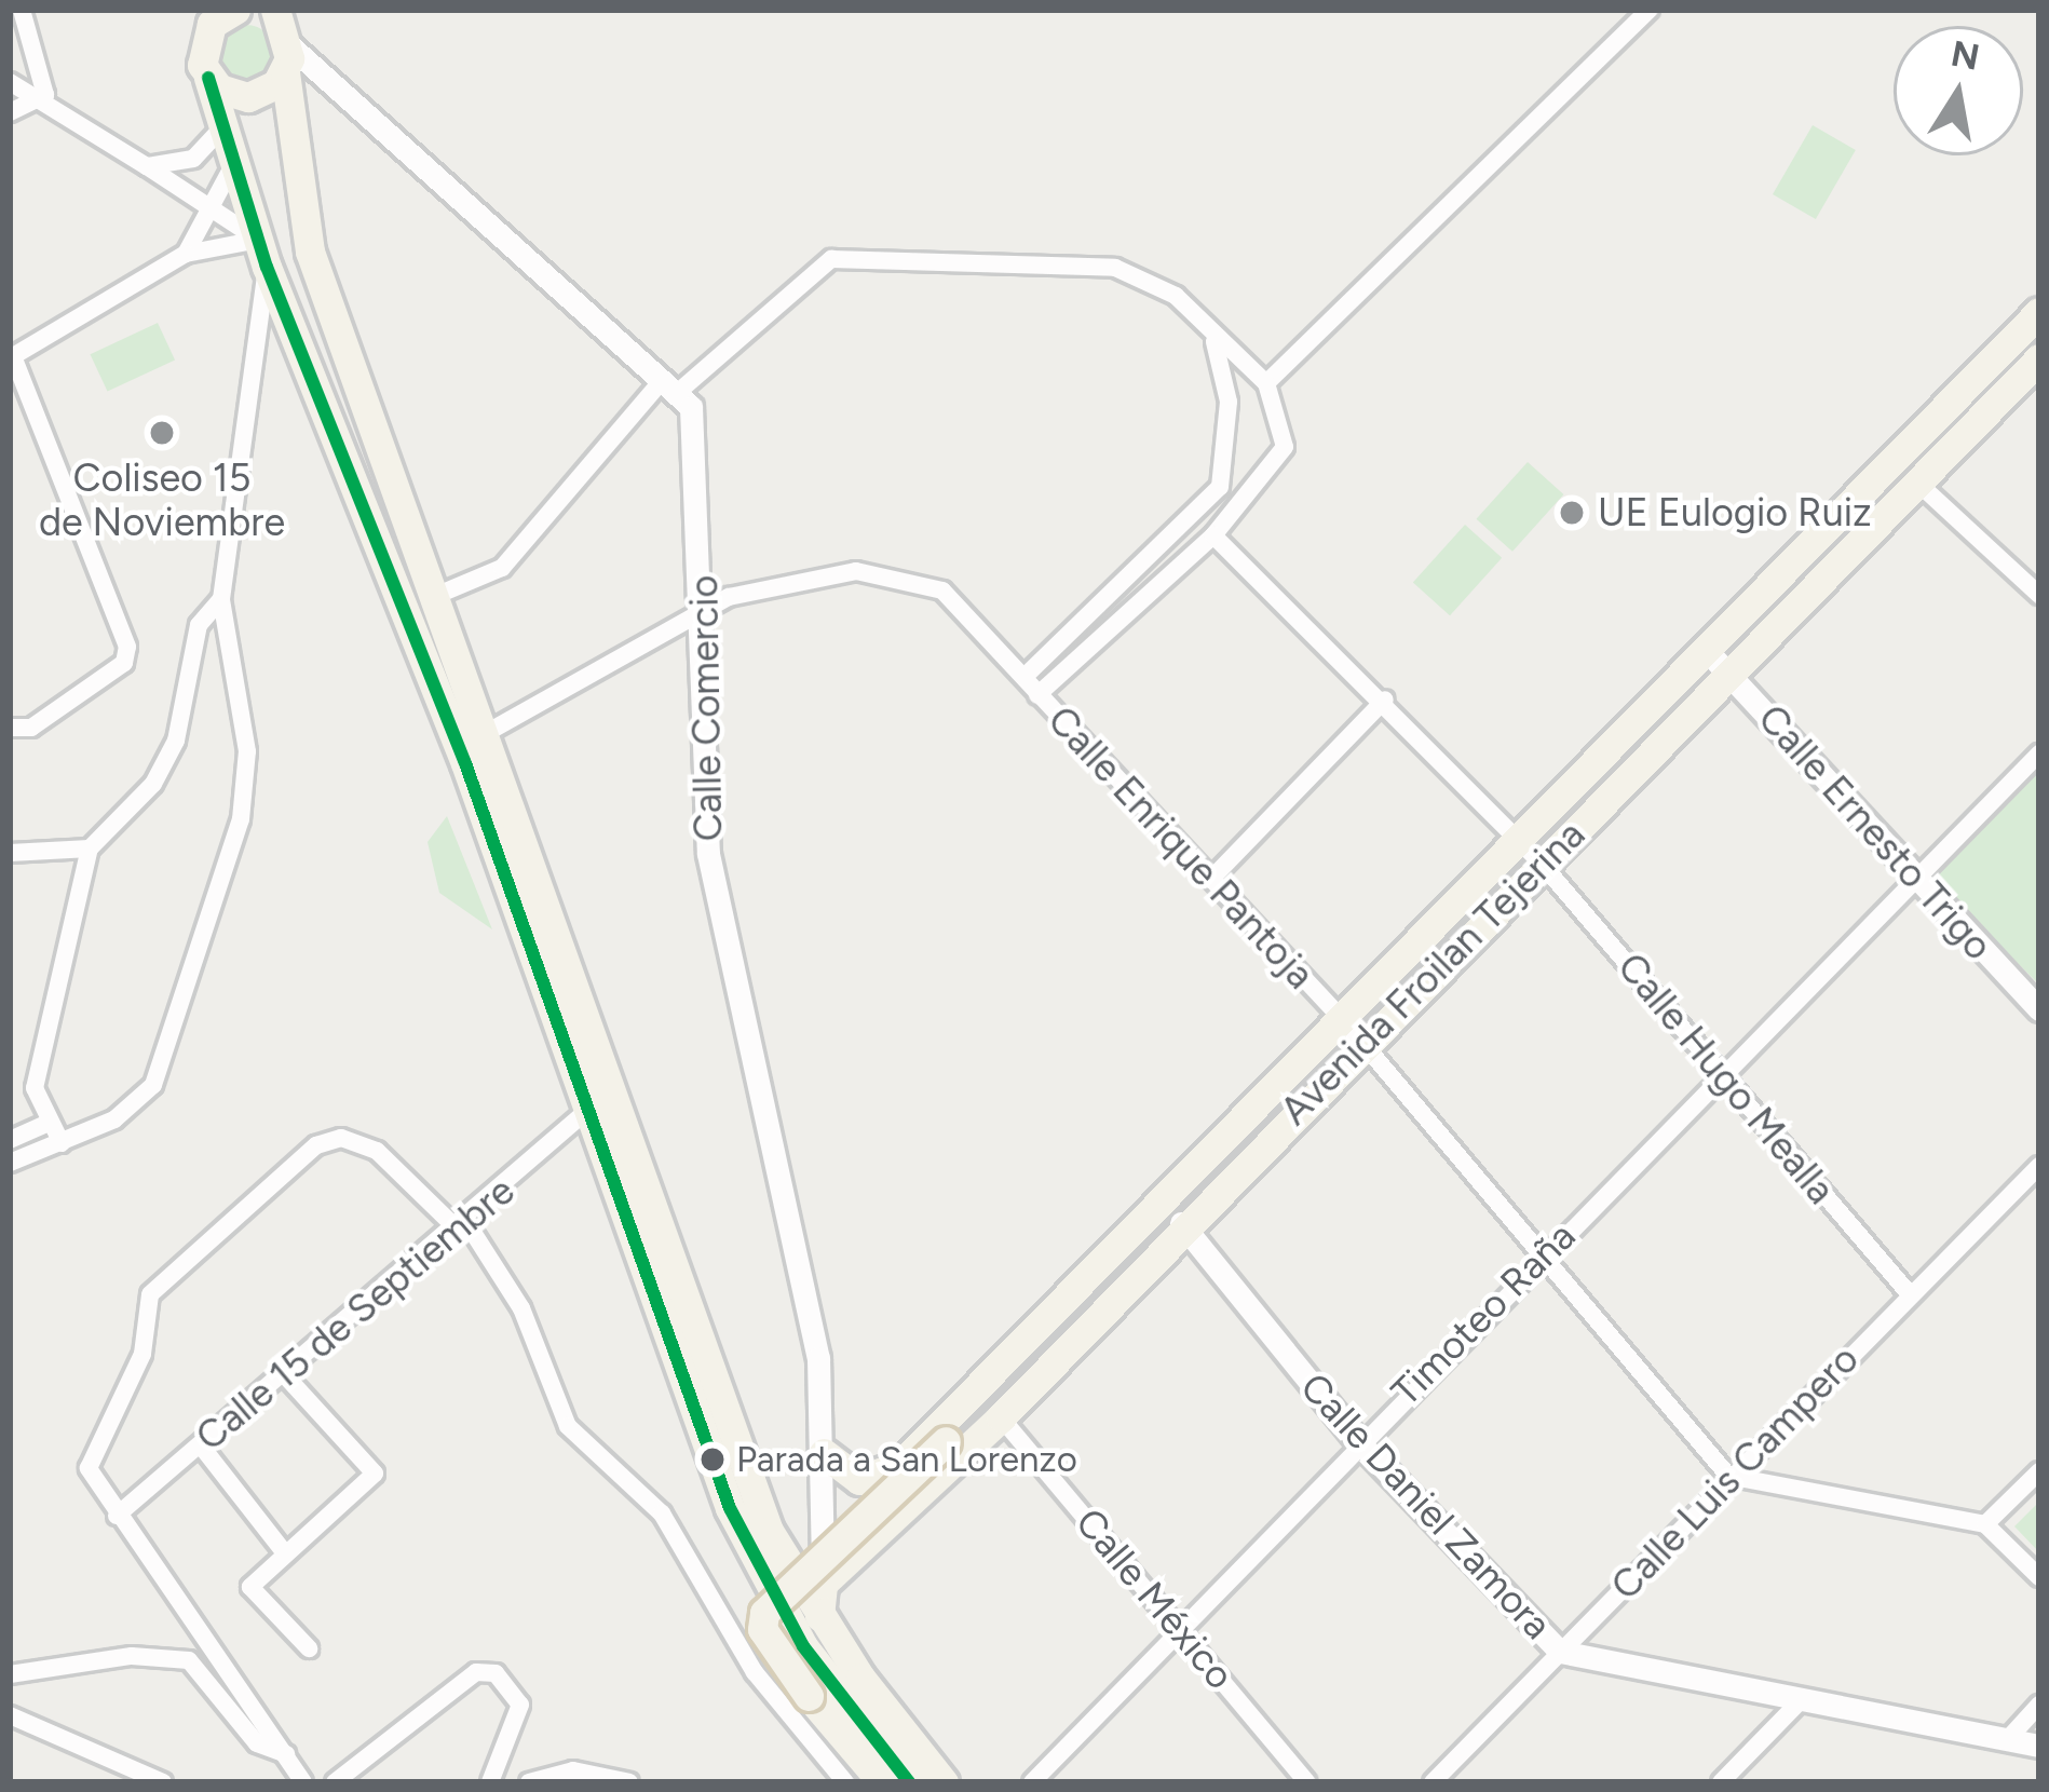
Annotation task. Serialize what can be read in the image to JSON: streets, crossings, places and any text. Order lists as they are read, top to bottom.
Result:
{
  "streets": {
    "main road": ["Calle Comercio", "Avenida Froilan Tejerina"],
    "street": [
      "Calle Ernesto Trigo",
      "Calle Enrique Pantoja",
      "Calle Hugo Mealla",
      "Calle 15 de Septiembre",
      "Timoteo Raña",
      "Calle Luis Campero",
      "Calle Daniel Zamora",
      "Calle México"
    ]
  },
  "crossings": [
    ["Calle Comercio", "Calle Enrique Pantoja"],
    ["Calle Comercio", "Avenida Froilan Tejerina"],
    ["Calle Ernesto Trigo", "Avenida Froilan Tejerina"],
    ["Calle Ernesto Trigo", "Timoteo Raña"],
    ["Calle Enrique Pantoja", "Avenida Froilan Tejerina"],
    ["Calle Enrique Pantoja", "Timoteo Raña"],
    ["Calle Enrique Pantoja", "Calle Luis Campero"],
    ["Avenida Froilan Tejerina", "Calle Hugo Mealla"],
    ["Avenida Froilan Tejerina", "Calle Daniel Zamora"],
    ["Avenida Froilan Tejerina", "Calle México"],
    ["Calle Hugo Mealla", "Timoteo Raña"],
    ["Calle Hugo Mealla", "Calle Luis Campero"],
    ["Timoteo Raña", "Calle Daniel Zamora"],
    ["Timoteo Raña", "Calle México"],
    ["Calle Luis Campero", "Calle Daniel Zamora"]
  ],
  "places": ["Coliseo 15 de Noviembre", "UE Eulogio Ruiz", "Parada a San Lorenzo"],
  "north": "top"
}
